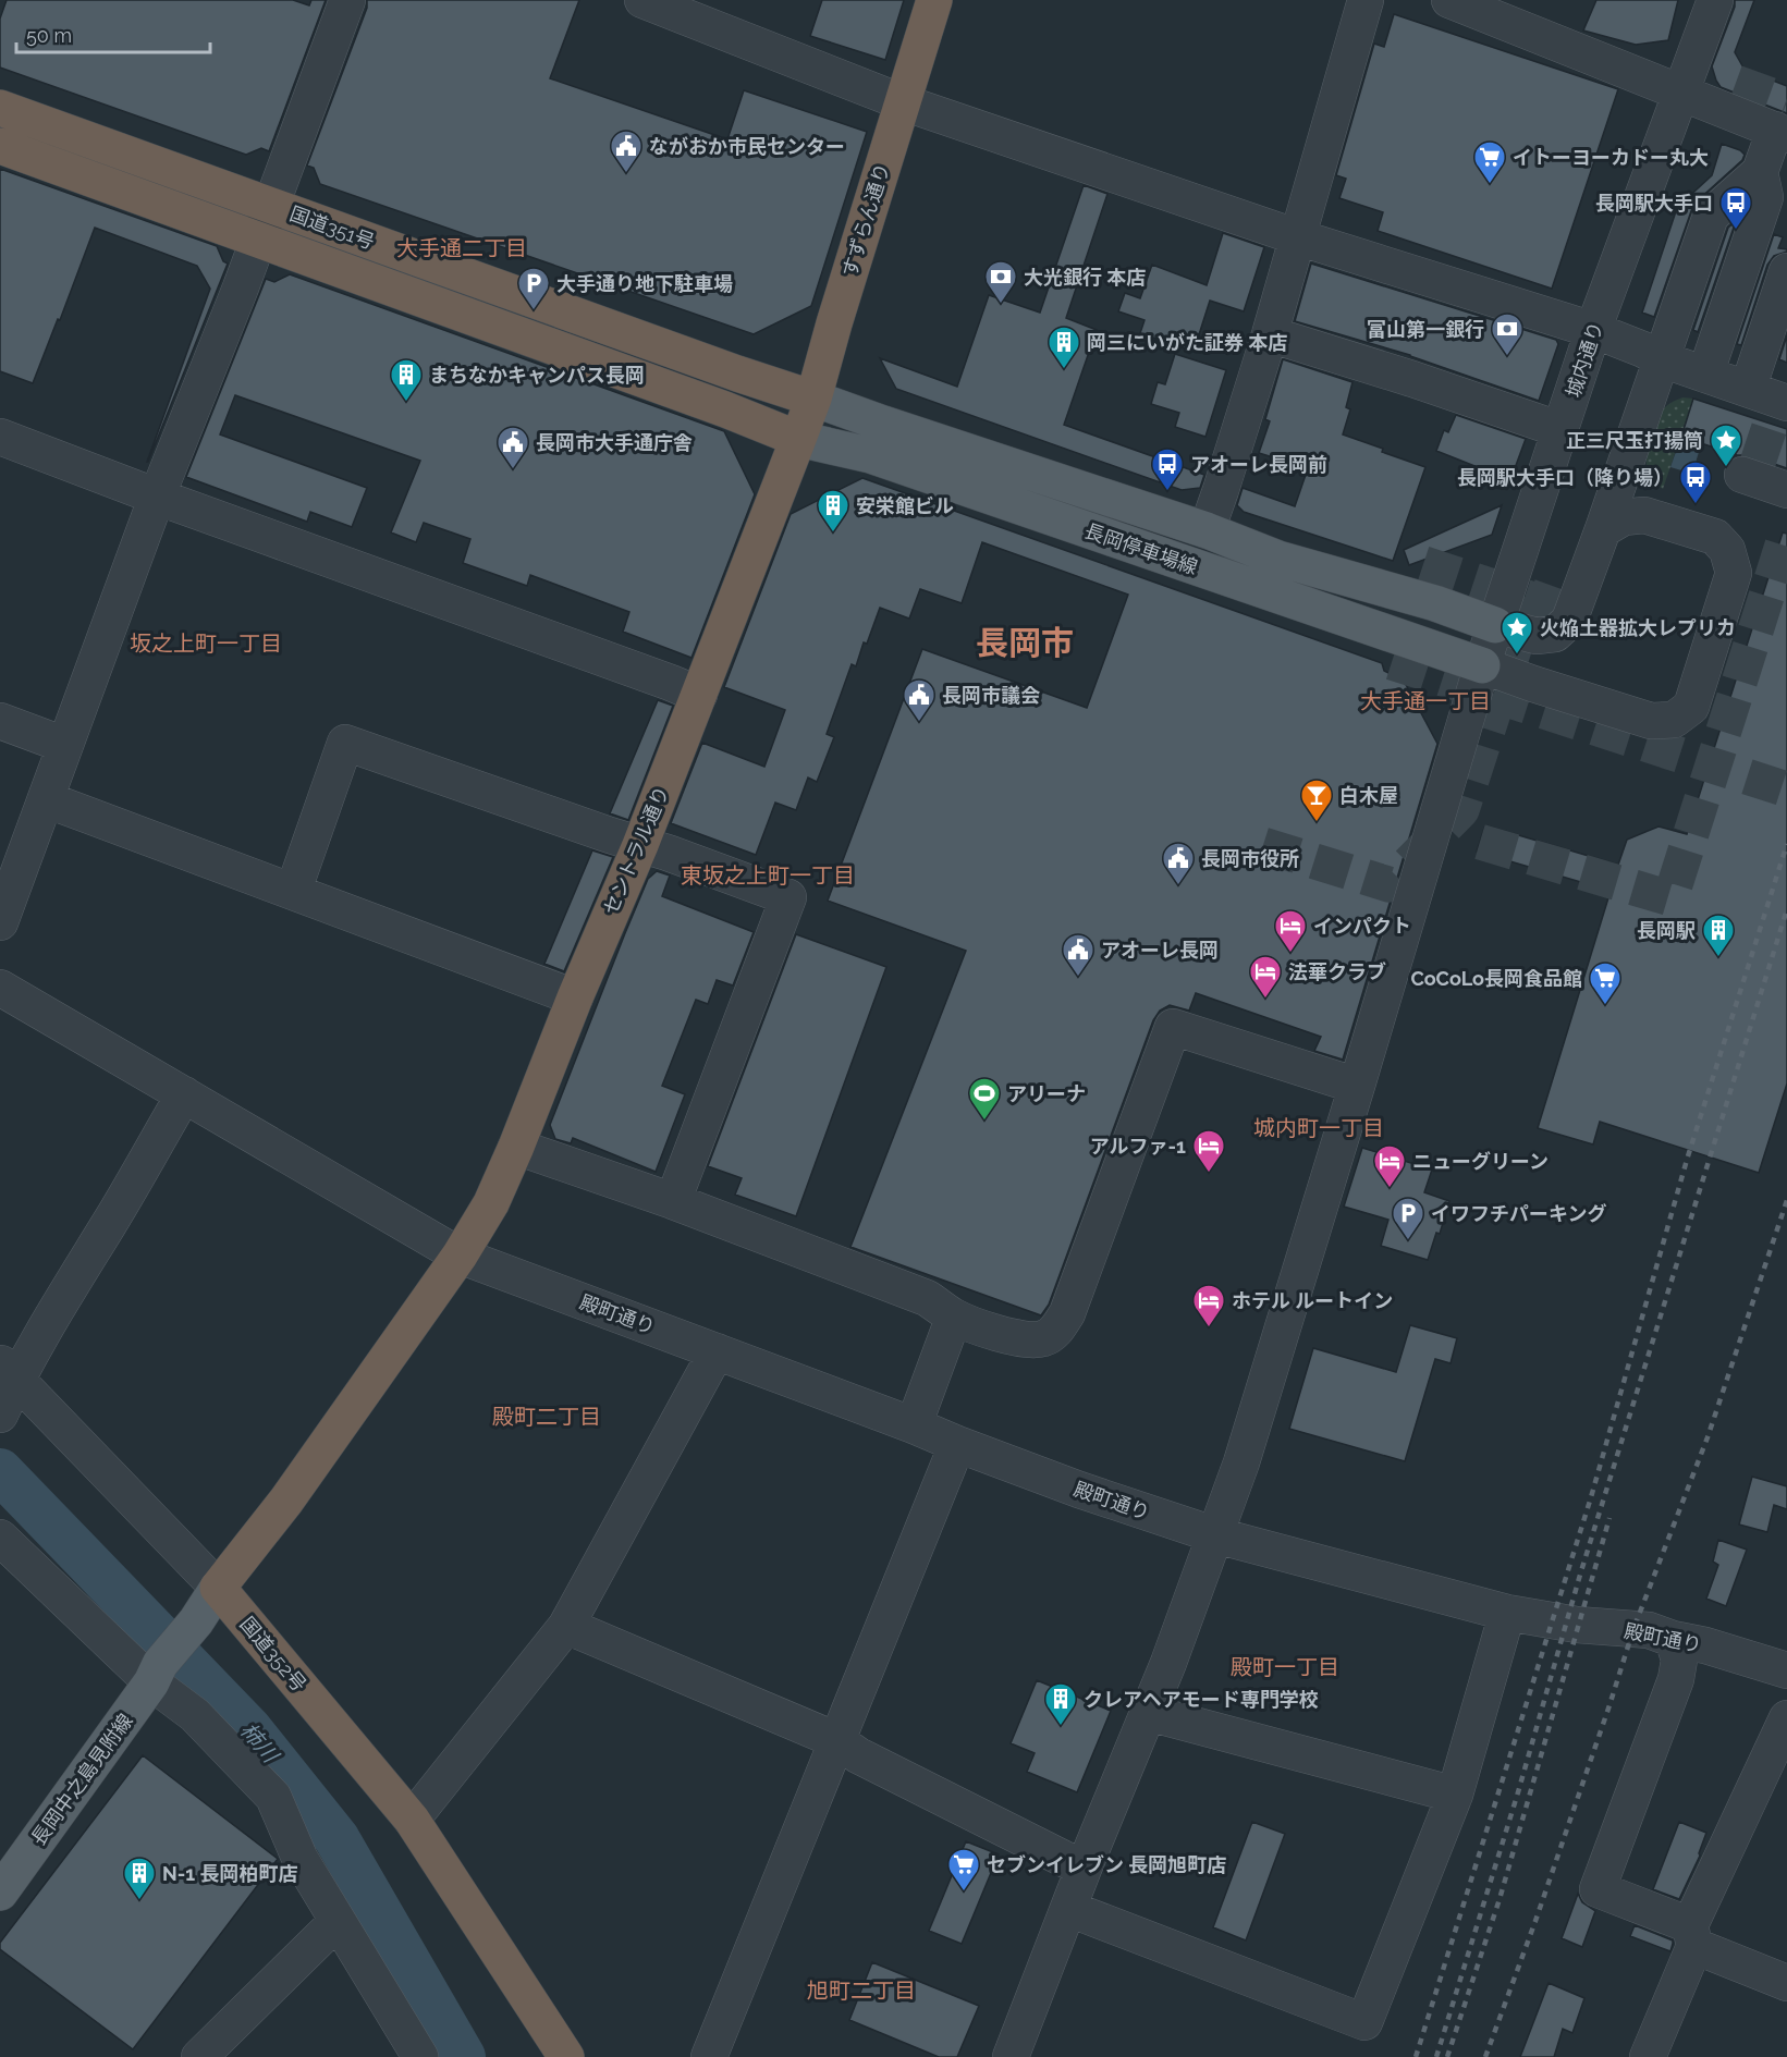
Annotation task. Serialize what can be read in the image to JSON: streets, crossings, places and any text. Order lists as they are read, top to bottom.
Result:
{
  "streets": {
    "highway": [
      "すずらん通り",
      "国道351号",
      "セントラル通り",
      "国道352号"
    ],
    "main road": ["長岡停車場線", "長岡中之島見附線"],
    "street": ["城内通り", "殿町通り"]
  },
  "crossings": [
    ["すずらん通り", "国道351号"],
    ["すずらん通り", "長岡停車場線"],
    ["すずらん通り", "セントラル通り"],
    ["国道351号", "長岡停車場線"],
    ["国道351号", "セントラル通り"],
    ["城内通り", "長岡停車場線"],
    ["城内通り", "殿町通り"],
    ["長岡停車場線", "セントラル通り"],
    ["セントラル通り", "殿町通り"],
    ["国道352号", "長岡中之島見附線"]
  ],
  "districts": [
    "大手通二丁目",
    "長岡市",
    "坂之上町一丁目",
    "大手通一丁目",
    "東坂之上町一丁目",
    "城内町一丁目",
    "殿町二丁目",
    "殿町一丁目",
    "旭町二丁目"
  ],
  "water": ["柿川"],
  "places": {
    "public building": [
      "ながおか市民センター",
      "長岡市大手通庁舎",
      "長岡市議会",
      "長岡市役所",
      "アオーレ長岡"
    ],
    "supermarket": ["イトーヨーカドー丸大", "CoCoLo長岡食品館", "セブンイレブン 長岡旭町店"],
    "bus stop": ["長岡駅大手口", "アオーレ長岡前", "長岡駅大手口（降り場）"],
    "bank": ["大光銀行 本店", "富山第一銀行"],
    "parking": ["大手通り地下駐車場", "イワフチパーキング"],
    "building": [
      "岡三にいがた証券 本店",
      "まちなかキャンパス長岡",
      "安栄館ビル",
      "長岡駅",
      "クレアヘアモード専門学校",
      "N-1 長岡柏町店"
    ],
    "place": ["正三尺玉打揚筒", "火焔土器拡大レプリカ"],
    "bar": ["白木屋"],
    "hotel": [
      "インパクト",
      "法華クラブ",
      "アルファ-1",
      "ニューグリーン",
      "ホテル ルートイン"
    ],
    "sports": ["アリーナ"]
  },
  "scale_bar": "50 m"
}
